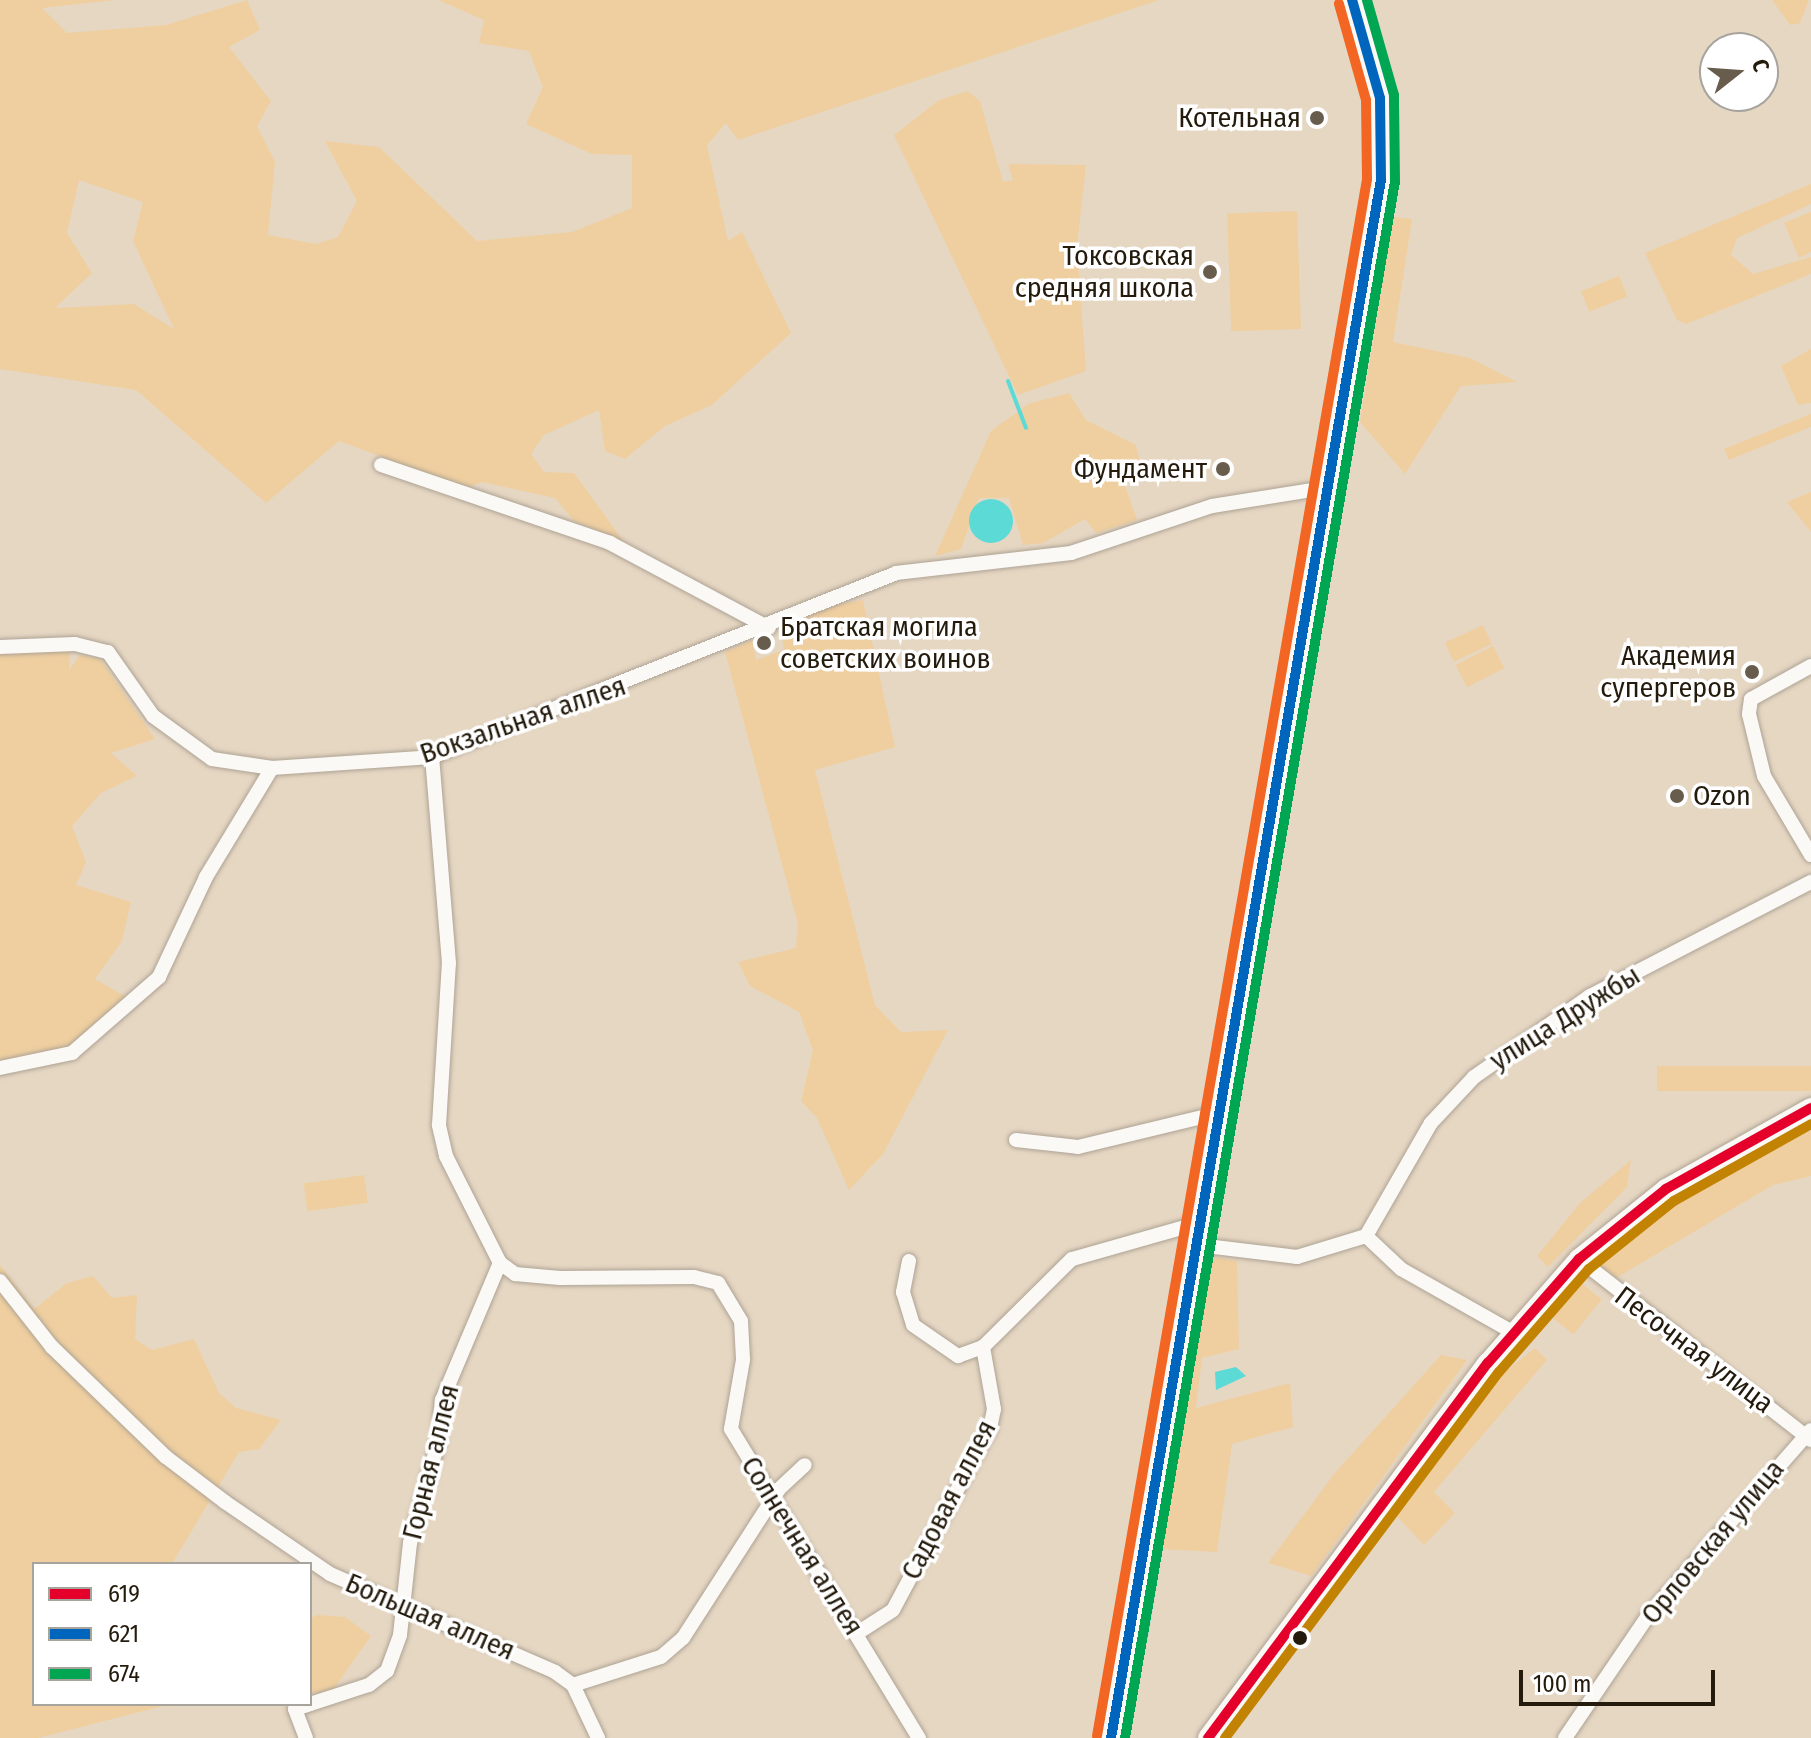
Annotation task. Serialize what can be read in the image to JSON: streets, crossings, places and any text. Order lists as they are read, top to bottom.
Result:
{
  "streets": {
    "street": [
      "Вокзальная аллея",
      "улица Дружбы",
      "Песочная улица",
      "Горная аллея",
      "Садовая аллея",
      "Орловская улица",
      "Солнечная аллея",
      "Большая аллея"
    ]
  },
  "crossings": [
    ["Песочная улица", "Орловская улица"],
    ["Горная аллея", "Солнечная аллея"],
    ["Горная аллея", "Большая аллея"],
    ["Садовая аллея", "Солнечная аллея"]
  ],
  "places": [
    "Котельная",
    "Токсовская средняя школа",
    "Фундамент",
    "Братская могила советских воинов",
    "Академия супергеров",
    "Ozon"
  ],
  "lines": ["transit line 621", "transit line 674", "transit line 619"],
  "legend": ["619", "621", "674"],
  "scale_bar": "100 m",
  "north": "right"
}
